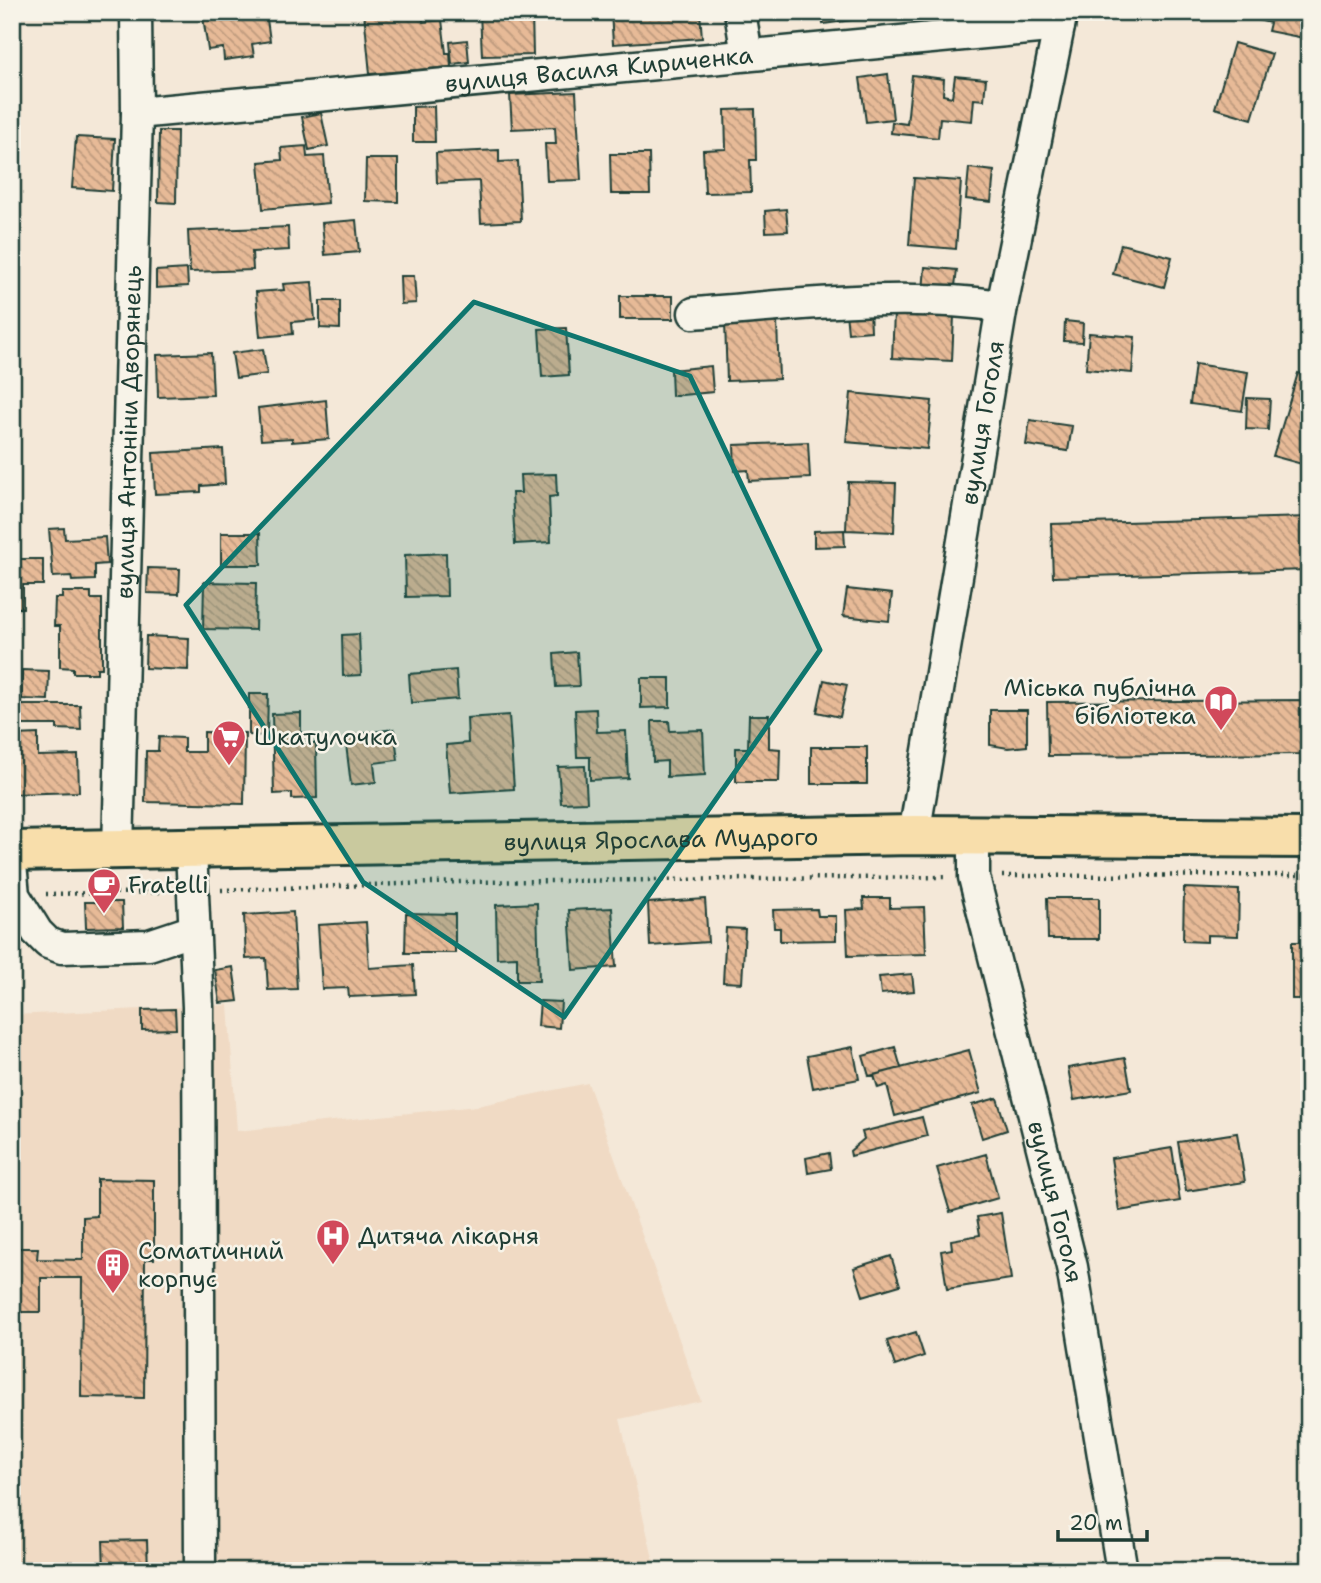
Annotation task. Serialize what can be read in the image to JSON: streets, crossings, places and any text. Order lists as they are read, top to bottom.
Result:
{
  "streets": {
    "main road": ["вулиця Ярослава Мудрого"],
    "street": ["вулиця Василя Кириченка", "вулиця Гоголя", "вулиця Антоніни Дворянець"]
  },
  "crossings": [
    ["вулиця Василя Кириченка", "вулиця Гоголя"],
    ["вулиця Василя Кириченка", "вулиця Антоніни Дворянець"],
    ["вулиця Гоголя", "вулиця Ярослава Мудрого"],
    ["вулиця Антоніни Дворянець", "вулиця Ярослава Мудрого"]
  ],
  "places": {
    "library": ["Міська публічна бібліотека"],
    "supermarket": ["Шкатулочка"],
    "cafe": ["Fratelli"],
    "hospital": ["Дитяча лікарня"],
    "building": ["Соматичний корпус"]
  },
  "scale_bar": "20 m"
}
